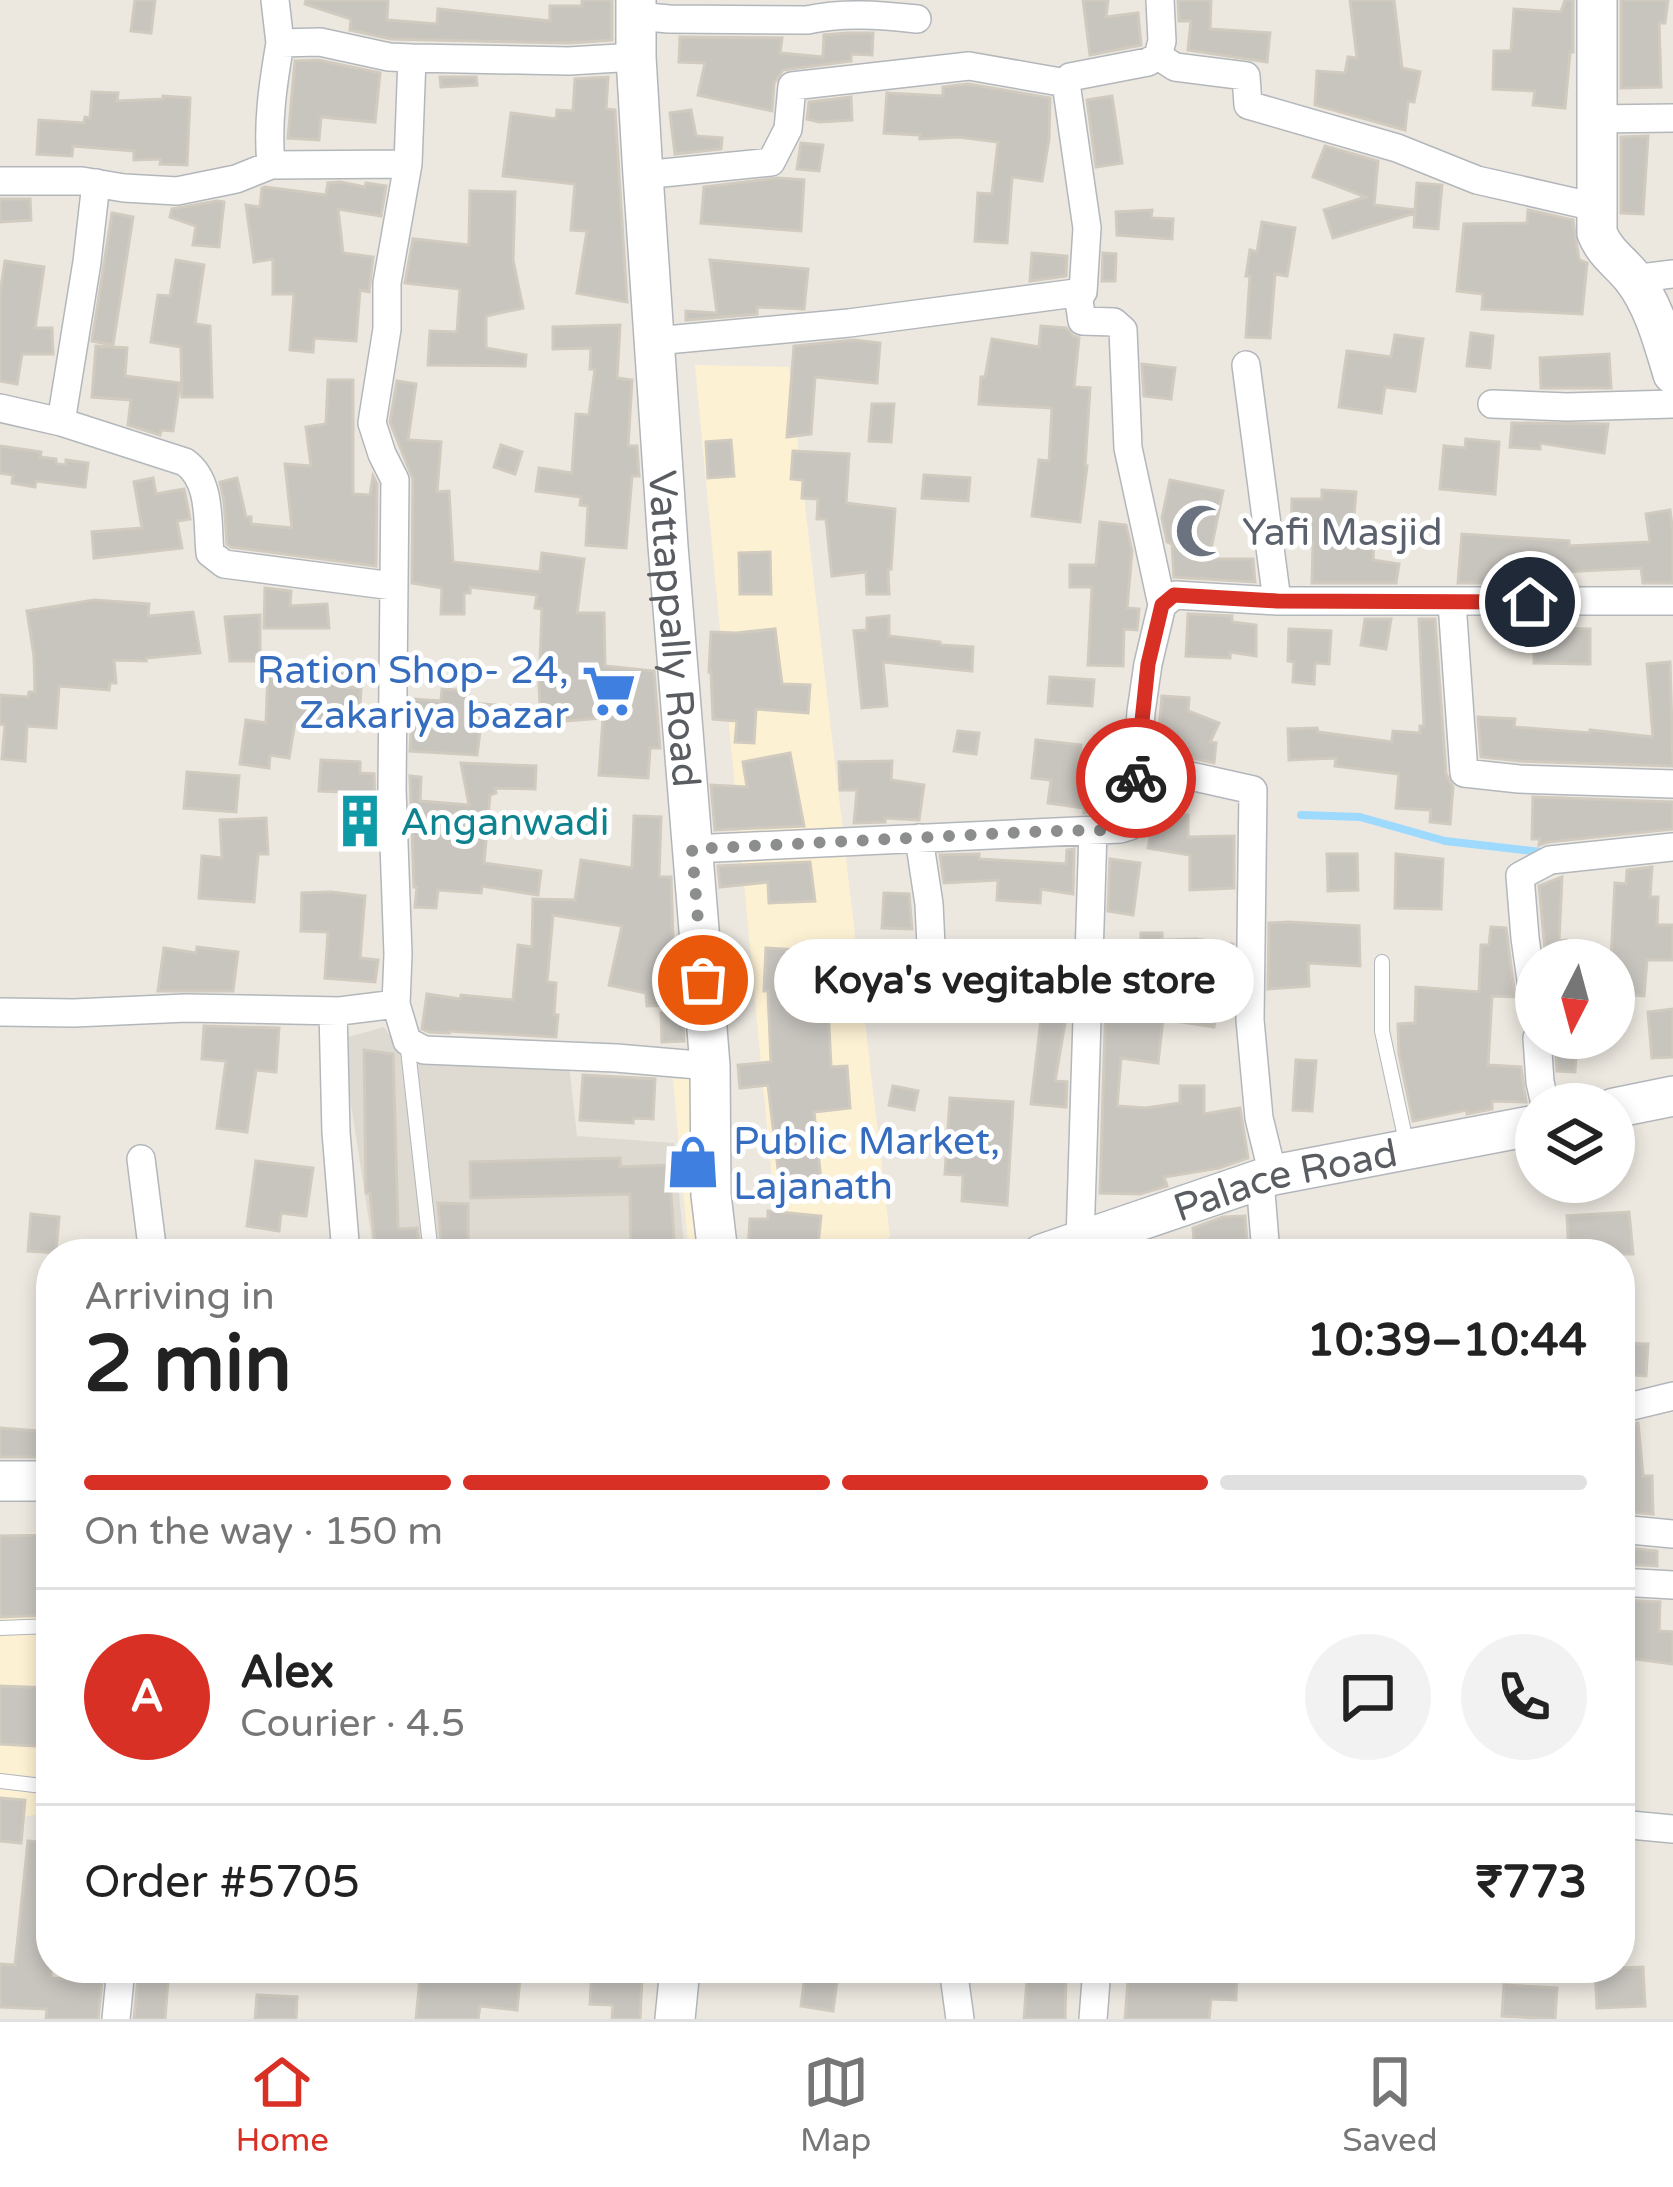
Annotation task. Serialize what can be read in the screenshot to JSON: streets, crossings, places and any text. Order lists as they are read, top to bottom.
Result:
{
  "streets": {
    "main road": ["Vattappally Road", "Palace Road"]
  },
  "places": {
    "mosque": ["Yafi Masjid"],
    "supermarket": ["Ration Shop- 24, Zakariya bazar"],
    "building": ["Anganwadi"],
    "other": ["Koya's vegitable store"],
    "shop": ["Public Market, Lajanath"]
  },
  "north": "bottom",
  "page": {
    "bubble": "Koya's vegitable store",
    "heading": ["2 min", "Arriving in", "10:39–10:44"],
    "panel": [
      "Alex",
      "Courier · 4.5",
      "Order #5705",
      "₹773"
    ],
    "bar": "On the way · 150 m",
    "round": "A",
    "tabs": ["Home", "Map", "Saved"]
  }
}
